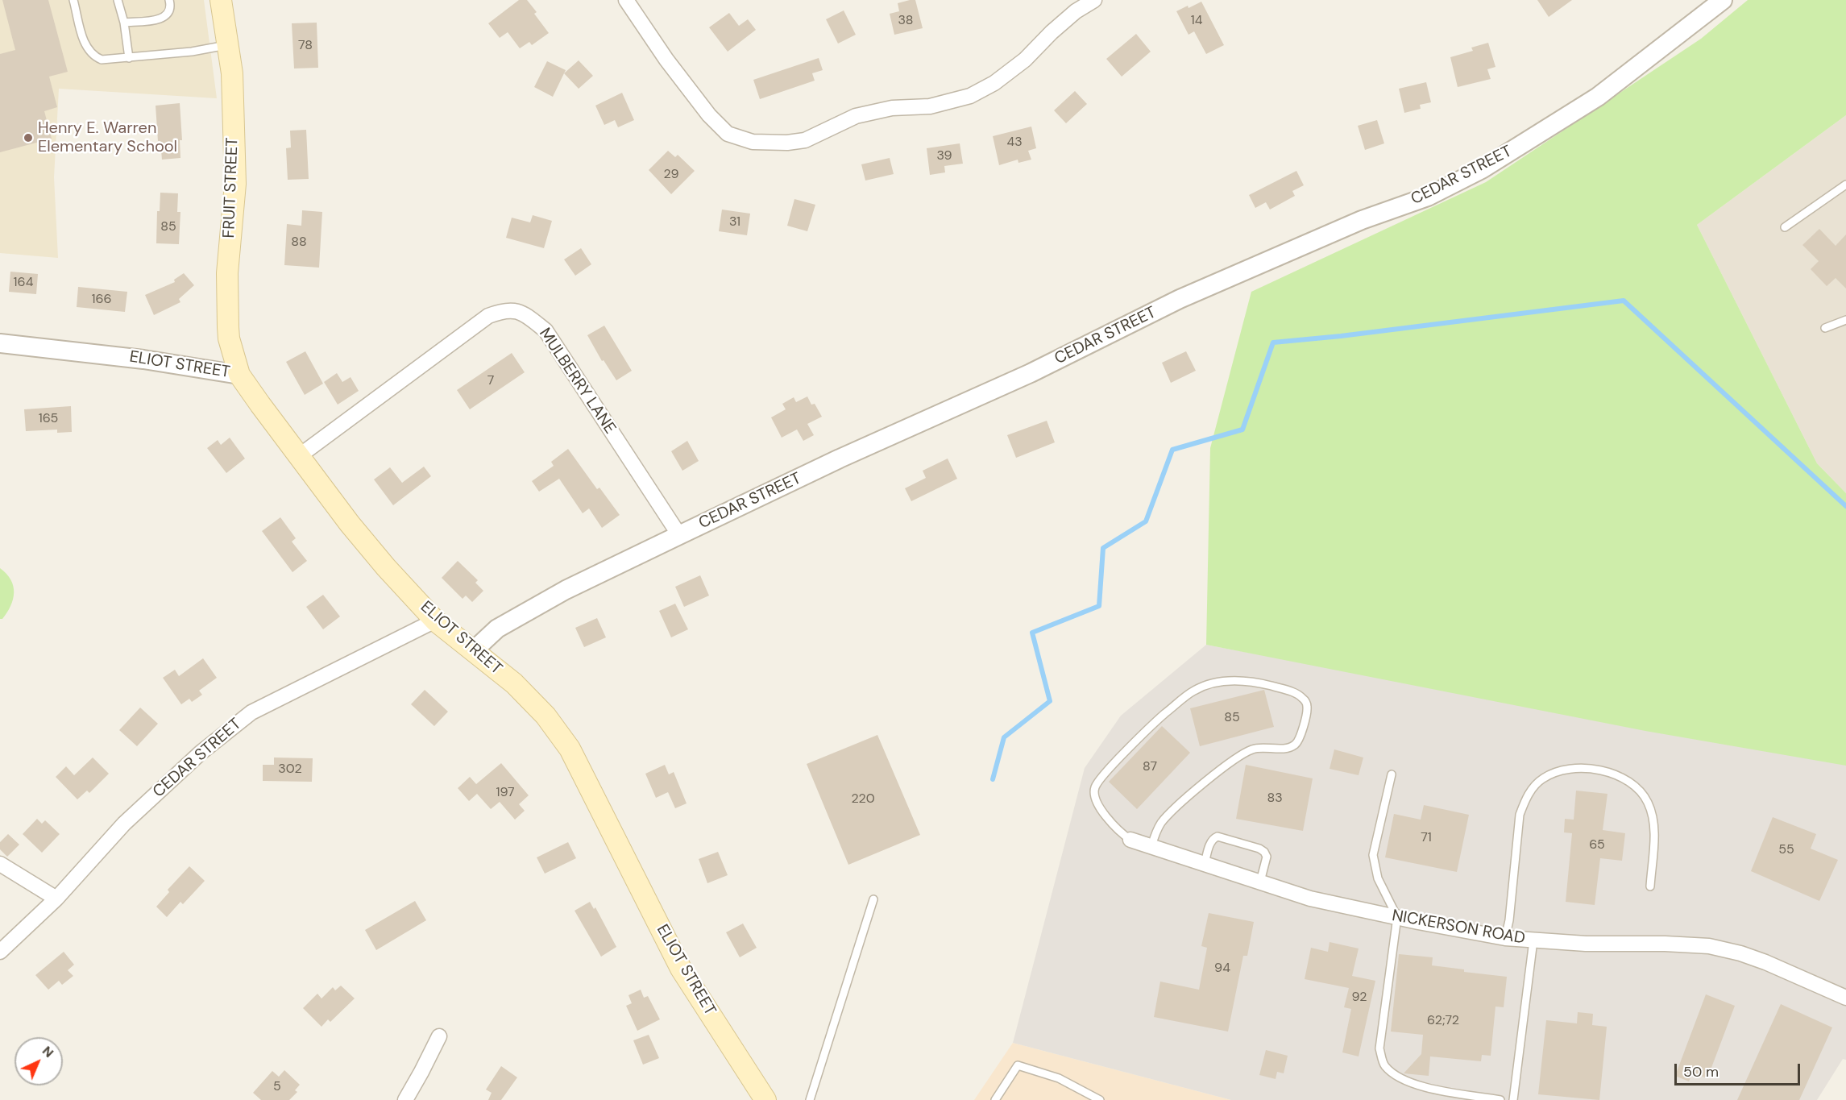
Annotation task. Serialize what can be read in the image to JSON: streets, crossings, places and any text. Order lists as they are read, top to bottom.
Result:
{
  "streets": {
    "main road": ["FRUIT STREET", "ELIOT STREET"],
    "street": ["CEDAR STREET", "MULBERRY LANE", "NICKERSON ROAD"]
  },
  "crossings": [
    ["CEDAR STREET", "ELIOT STREET"],
    ["CEDAR STREET", "MULBERRY LANE"],
    ["FRUIT STREET", "ELIOT STREET"],
    ["ELIOT STREET", "MULBERRY LANE"]
  ],
  "places": ["Henry E. Warren Elementary School"],
  "house_numbers": [
    "38",
    "14",
    "78",
    "43",
    "39",
    "29",
    "31",
    "85",
    "88",
    "164",
    "166",
    "7",
    "165",
    "85",
    "87",
    "302",
    "197",
    "83",
    "220",
    "71",
    "65",
    "55",
    "94",
    "92",
    "62;72",
    "5"
  ],
  "scale_bar": "50 m",
  "north": "top right"
}
